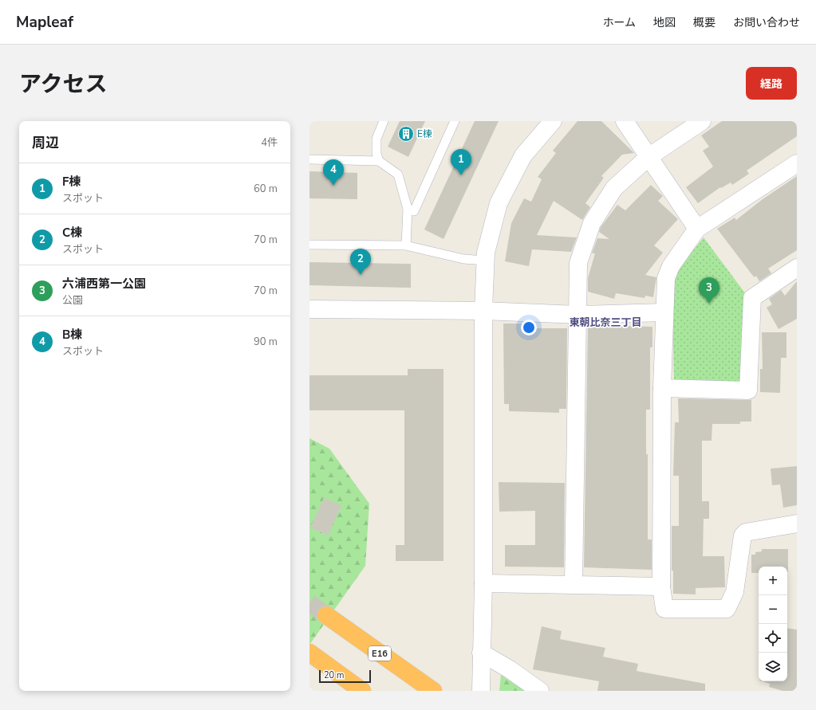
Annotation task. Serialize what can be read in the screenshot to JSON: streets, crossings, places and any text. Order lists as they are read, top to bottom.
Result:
{
  "streets": {
    "highway": ["E16"]
  },
  "districts": ["東朝比奈三丁目"],
  "places": {
    "building": ["E棟"]
  },
  "scale_bar": "20 m",
  "page": {
    "header": "Mapleaf",
    "nav": [
      "ホーム",
      "地図",
      "概要",
      "お問い合わせ"
    ],
    "title": "アクセス",
    "buttons": "経路",
    "heading": ["周辺", "4件"],
    "pins": [
      "1",
      "4",
      "2",
      "3"
    ],
    "list": [
      {
        "mark": "1",
        "name": "F棟",
        "note": "スポット",
        "value": "60 m"
      },
      {
        "mark": "2",
        "name": "C棟",
        "note": "スポット",
        "value": "70 m"
      },
      {
        "mark": "3",
        "name": "六浦西第一公園",
        "note": "公園",
        "value": "70 m"
      },
      {
        "mark": "4",
        "name": "B棟",
        "note": "スポット",
        "value": "90 m"
      }
    ],
    "map_buttons": ["+", "−"],
    "scale": "20 m"
  }
}
